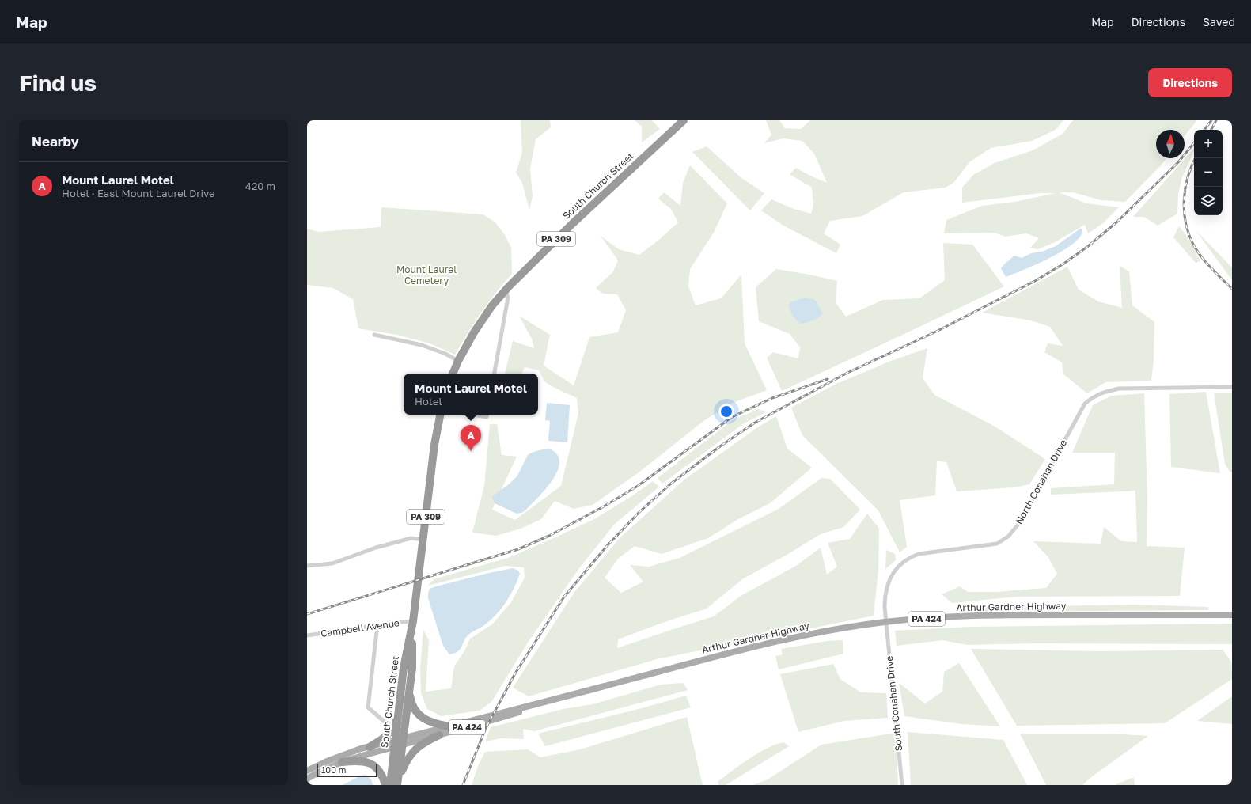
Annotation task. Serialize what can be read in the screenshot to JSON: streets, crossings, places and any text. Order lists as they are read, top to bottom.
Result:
{
  "streets": {
    "highway": ["South Church Street", "PA 309"],
    "main road": ["Arthur Gardner Highway", "PA 424"],
    "street": ["North Conahan Drive", "Campbell Avenue", "South Conahan Drive"]
  },
  "crossings": [
    ["South Church Street", "Arthur Gardner Highway"],
    ["South Church Street", "Campbell Avenue"],
    ["North Conahan Drive", "Arthur Gardner Highway"],
    ["North Conahan Drive", "South Conahan Drive"],
    ["Arthur Gardner Highway", "South Conahan Drive"]
  ],
  "parks": ["Mount Laurel Cemetery"],
  "scale_bar": "100 m",
  "north": "top",
  "page": {
    "header": "Map",
    "nav": ["Map", "Directions", "Saved"],
    "buttons": "Directions",
    "title": "Find us",
    "heading": "Nearby",
    "map_buttons": ["+", "−"],
    "list": [
      {
        "mark": "A",
        "name": "Mount Laurel Motel",
        "note": "Hotel · East Mount Laurel Drive",
        "value": "420 m"
      }
    ],
    "popup": ["Mount Laurel Motel", "Hotel"],
    "pins": "A",
    "scale": "100 m"
  }
}
